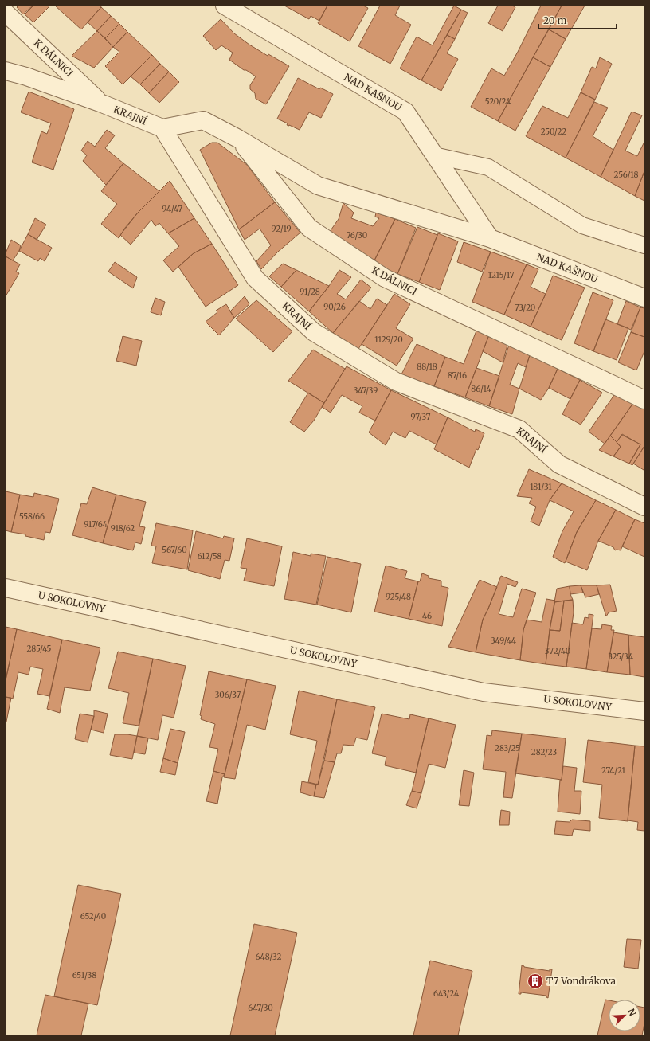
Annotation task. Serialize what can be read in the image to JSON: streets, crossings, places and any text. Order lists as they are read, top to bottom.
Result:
{
  "streets": {
    "street": [
      "K DÁLNICI",
      "NAD KAŠNOU",
      "KRAJNÍ",
      "U SOKOLOVNY"
    ]
  },
  "crossings": [
    ["K DÁLNICI", "NAD KAŠNOU"],
    ["K DÁLNICI", "KRAJNÍ"]
  ],
  "places": {
    "building": ["T7 Vondrákova"]
  },
  "house_numbers": [
    "520/24",
    "250/22",
    "256/18",
    "94/47",
    "92/19",
    "76/30",
    "1215/17",
    "91/28",
    "90/26",
    "73/20",
    "1129/20",
    "88/18",
    "87/16",
    "86/14",
    "347/39",
    "97/37",
    "181/31",
    "558/66",
    "917/64",
    "918/62",
    "567/60",
    "612/58",
    "925/48",
    "46",
    "349/44",
    "285/45",
    "372/40",
    "325/34",
    "306/37",
    "283/25",
    "282/23",
    "274/21",
    "652/40",
    "648/32",
    "651/38",
    "643/24",
    "647/30"
  ],
  "scale_bar": "20 m",
  "north": "top right"
}
